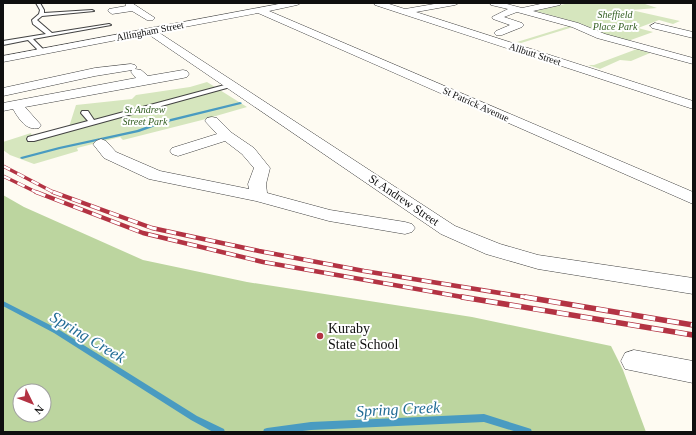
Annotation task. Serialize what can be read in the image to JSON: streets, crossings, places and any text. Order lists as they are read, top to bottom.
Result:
{
  "streets": {
    "street": [
      "Allingham Street",
      "Allbutt Street",
      "St Patrick Avenue",
      "St Andrew Street"
    ]
  },
  "crossings": [
    ["Allingham Street", "St Patrick Avenue"],
    ["Allingham Street", "St Andrew Street"]
  ],
  "water": ["Spring Creek"],
  "parks": ["Sheffield Place Park", "St Andrew Street Park"],
  "places": ["Kuraby State School"],
  "north": "bottom right"
}
